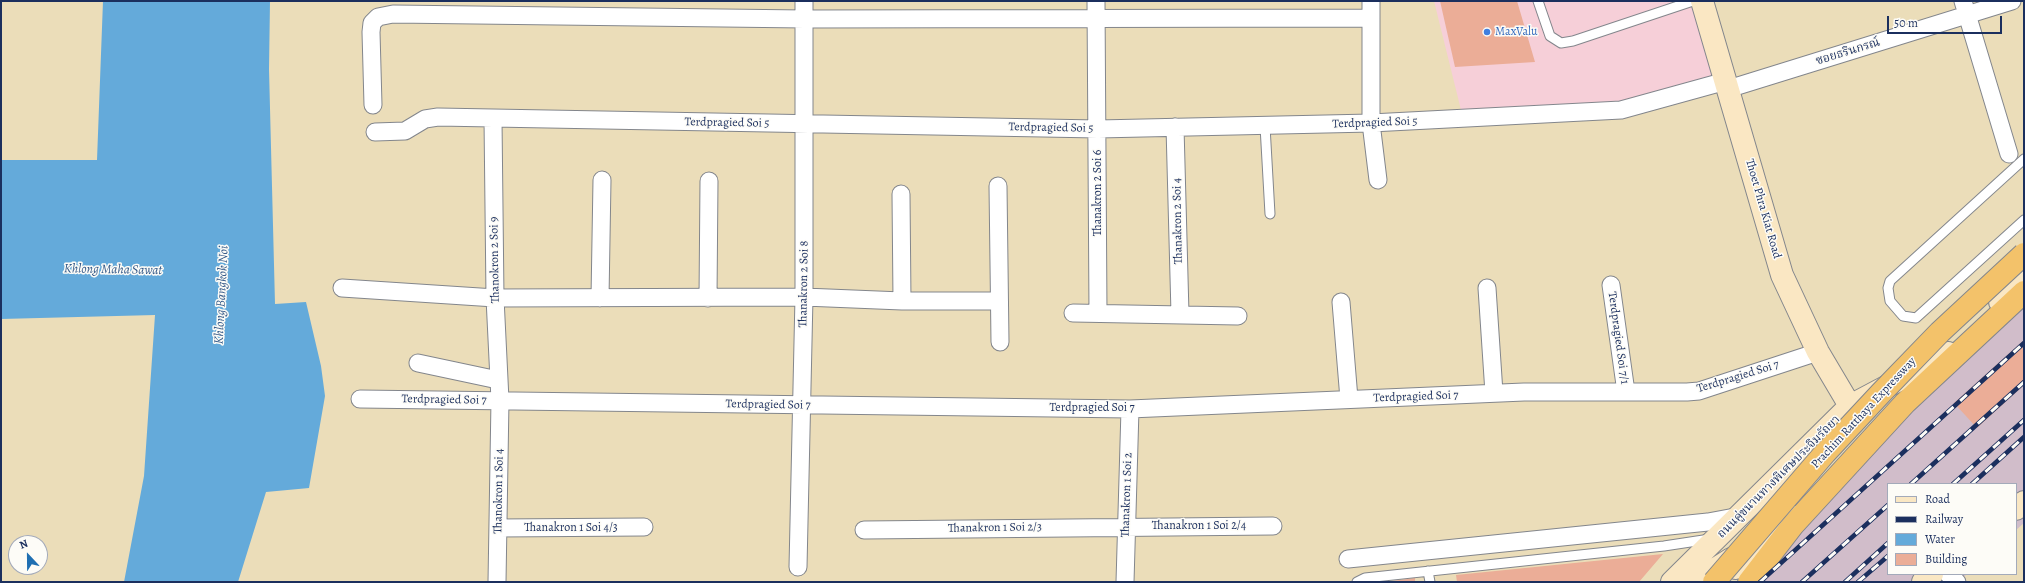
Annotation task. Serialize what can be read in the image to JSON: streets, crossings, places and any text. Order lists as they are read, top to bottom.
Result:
{
  "streets": {
    "highway": ["Prachim Ratthaya Expressway"],
    "main road": ["Thoet Phra Kiat Road", "ถนนคู่ขนานทางพิเศษประจิมรัถยา"],
    "street": [
      "ซอยธรินกรณ์",
      "Terdpragied Soi 5",
      "Thanakron 2 Soi 6",
      "Thanakron 2 Soi 4",
      "Thanokron 2 Soi 9",
      "Thanakron 2 Soi 8",
      "Terdpragied Soi 7/1",
      "Terdpragied Soi 7",
      "Thanokron 1 Soi 4",
      "Thanakron 1 Soi 2",
      "Thanakron 1 Soi 2/4",
      "Thanakron 1 Soi 4/3",
      "Thanakron 1 Soi 2/3"
    ]
  },
  "crossings": [
    ["ซอยธรินกรณ์", "Terdpragied Soi 5"],
    ["ซอยธรินกรณ์", "Thoet Phra Kiat Road"],
    ["Terdpragied Soi 5", "Thanakron 2 Soi 6"],
    ["Terdpragied Soi 5", "Thoet Phra Kiat Road"],
    ["Terdpragied Soi 5", "Thanakron 2 Soi 4"],
    ["Terdpragied Soi 5", "Thanokron 2 Soi 9"],
    ["Terdpragied Soi 5", "Thanakron 2 Soi 8"],
    ["Thoet Phra Kiat Road", "Terdpragied Soi 7"],
    ["Thoet Phra Kiat Road", "ถนนคู่ขนานทางพิเศษประจิมรัถยา"],
    ["Thanokron 2 Soi 9", "Terdpragied Soi 7"],
    ["Thanokron 2 Soi 9", "Thanokron 1 Soi 4"],
    ["Thanakron 2 Soi 8", "Terdpragied Soi 7"],
    ["Terdpragied Soi 7/1", "Terdpragied Soi 7"],
    ["Terdpragied Soi 7", "Thanokron 1 Soi 4"],
    ["Terdpragied Soi 7", "Thanakron 1 Soi 2"],
    ["Thanokron 1 Soi 4", "Thanakron 1 Soi 4/3"],
    ["Thanakron 1 Soi 2", "Thanakron 1 Soi 2/4"],
    ["Thanakron 1 Soi 2", "Thanakron 1 Soi 2/3"],
    ["Thanakron 1 Soi 2/4", "Thanakron 1 Soi 2/3"]
  ],
  "water": ["Khlong Maha Sawat", "Khlong Bangkok Noi"],
  "places": ["MaxValu"],
  "legend": [
    "Road",
    "Railway",
    "Water",
    "Building"
  ],
  "scale_bar": "50 m",
  "north": "top"
}
